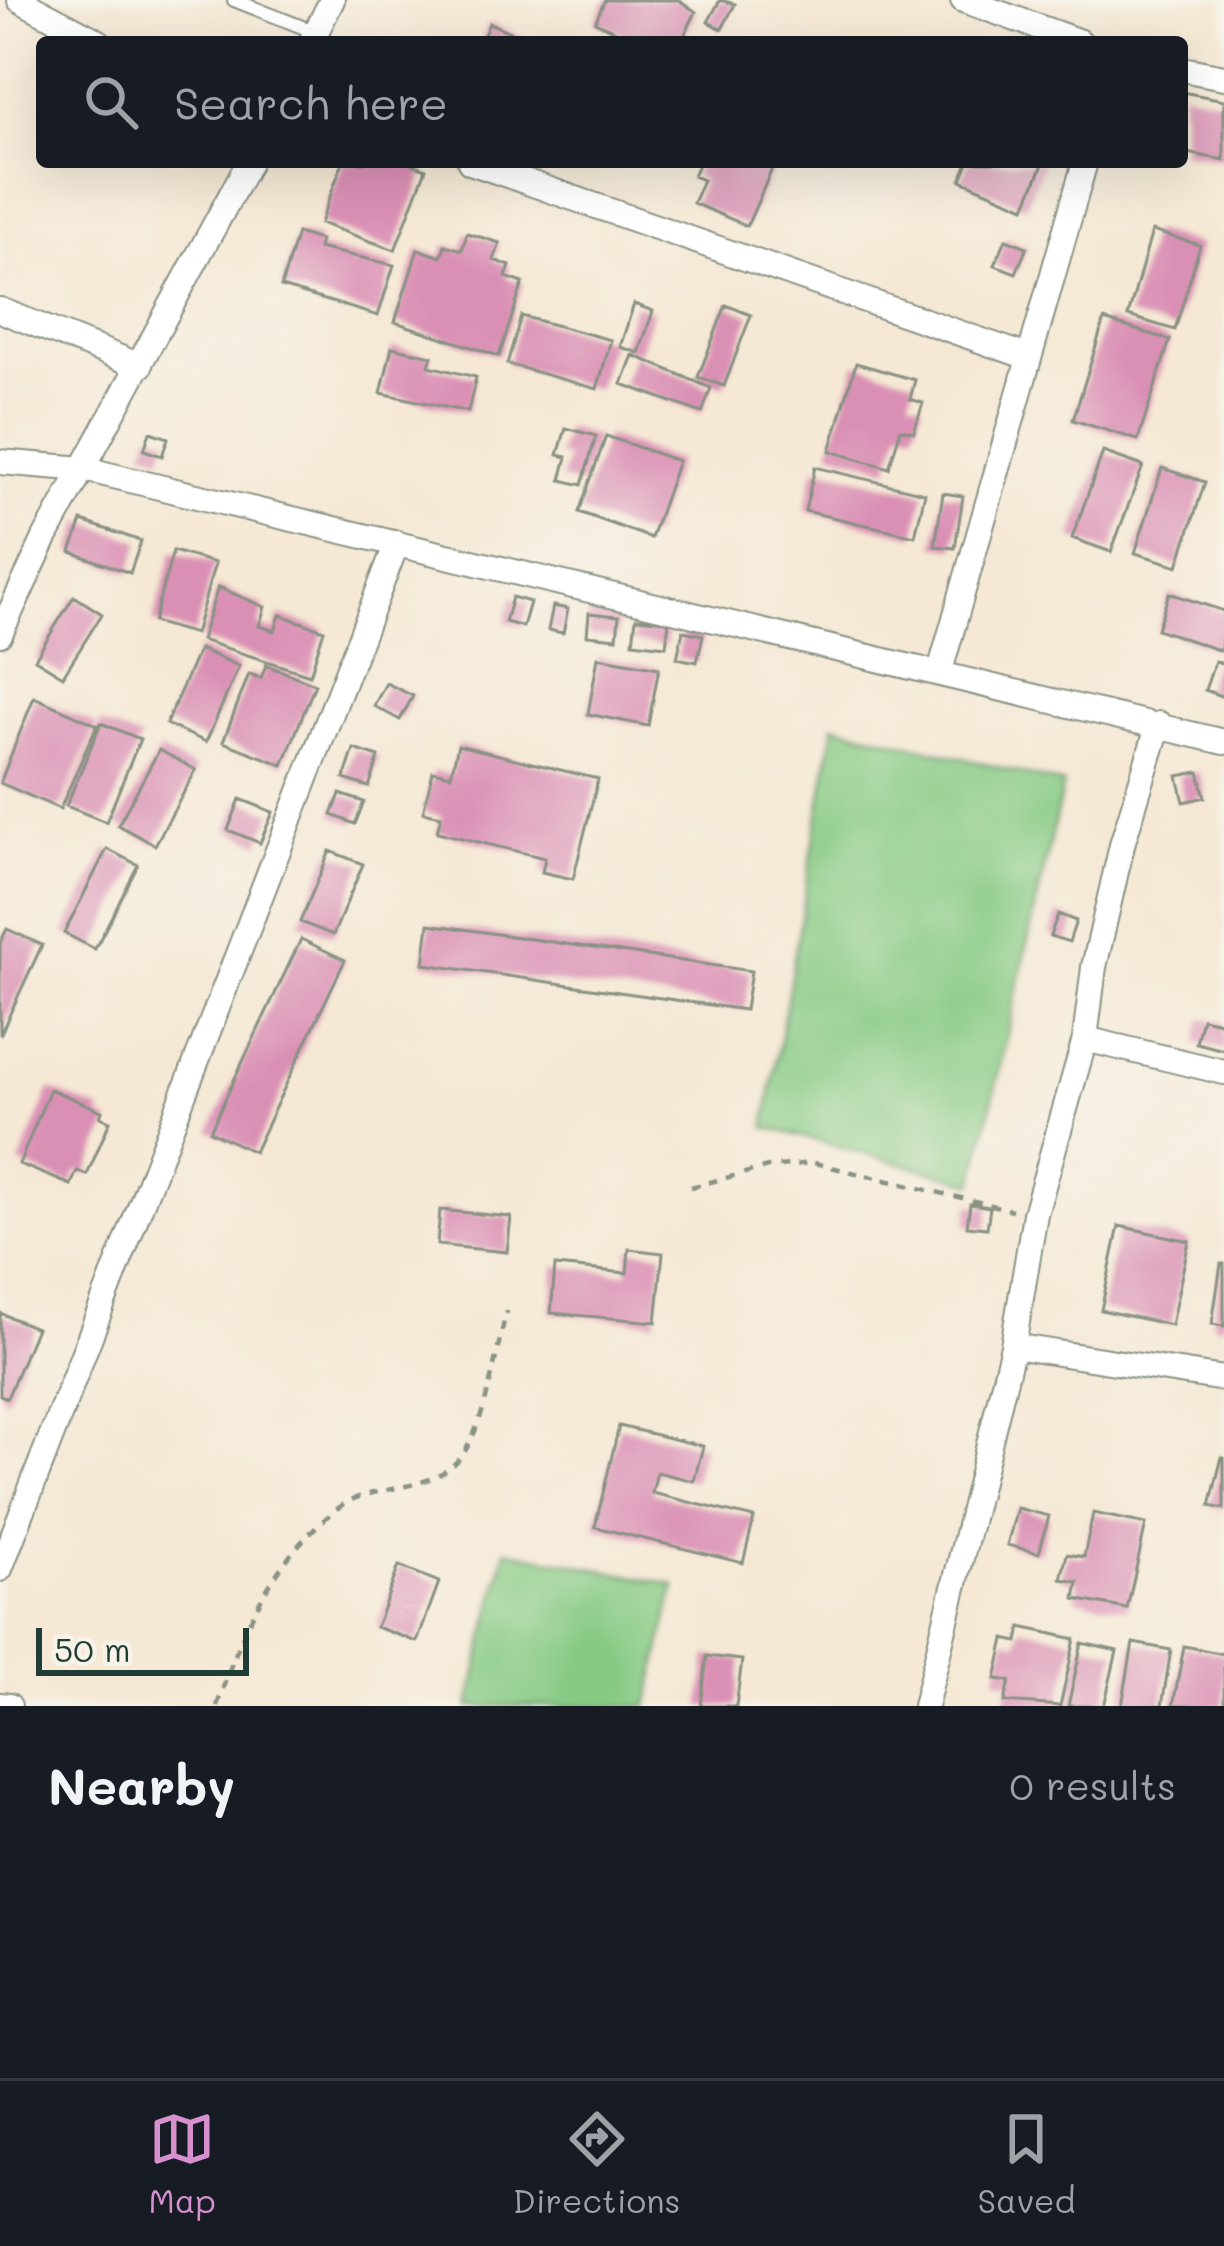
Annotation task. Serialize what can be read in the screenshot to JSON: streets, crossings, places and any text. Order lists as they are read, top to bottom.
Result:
{
  "scale_bar": "50 m",
  "page": {
    "search": "Search here",
    "scale": "50 m",
    "heading": ["Nearby", "0 results"],
    "nav": ["Map", "Directions", "Saved"]
  }
}
